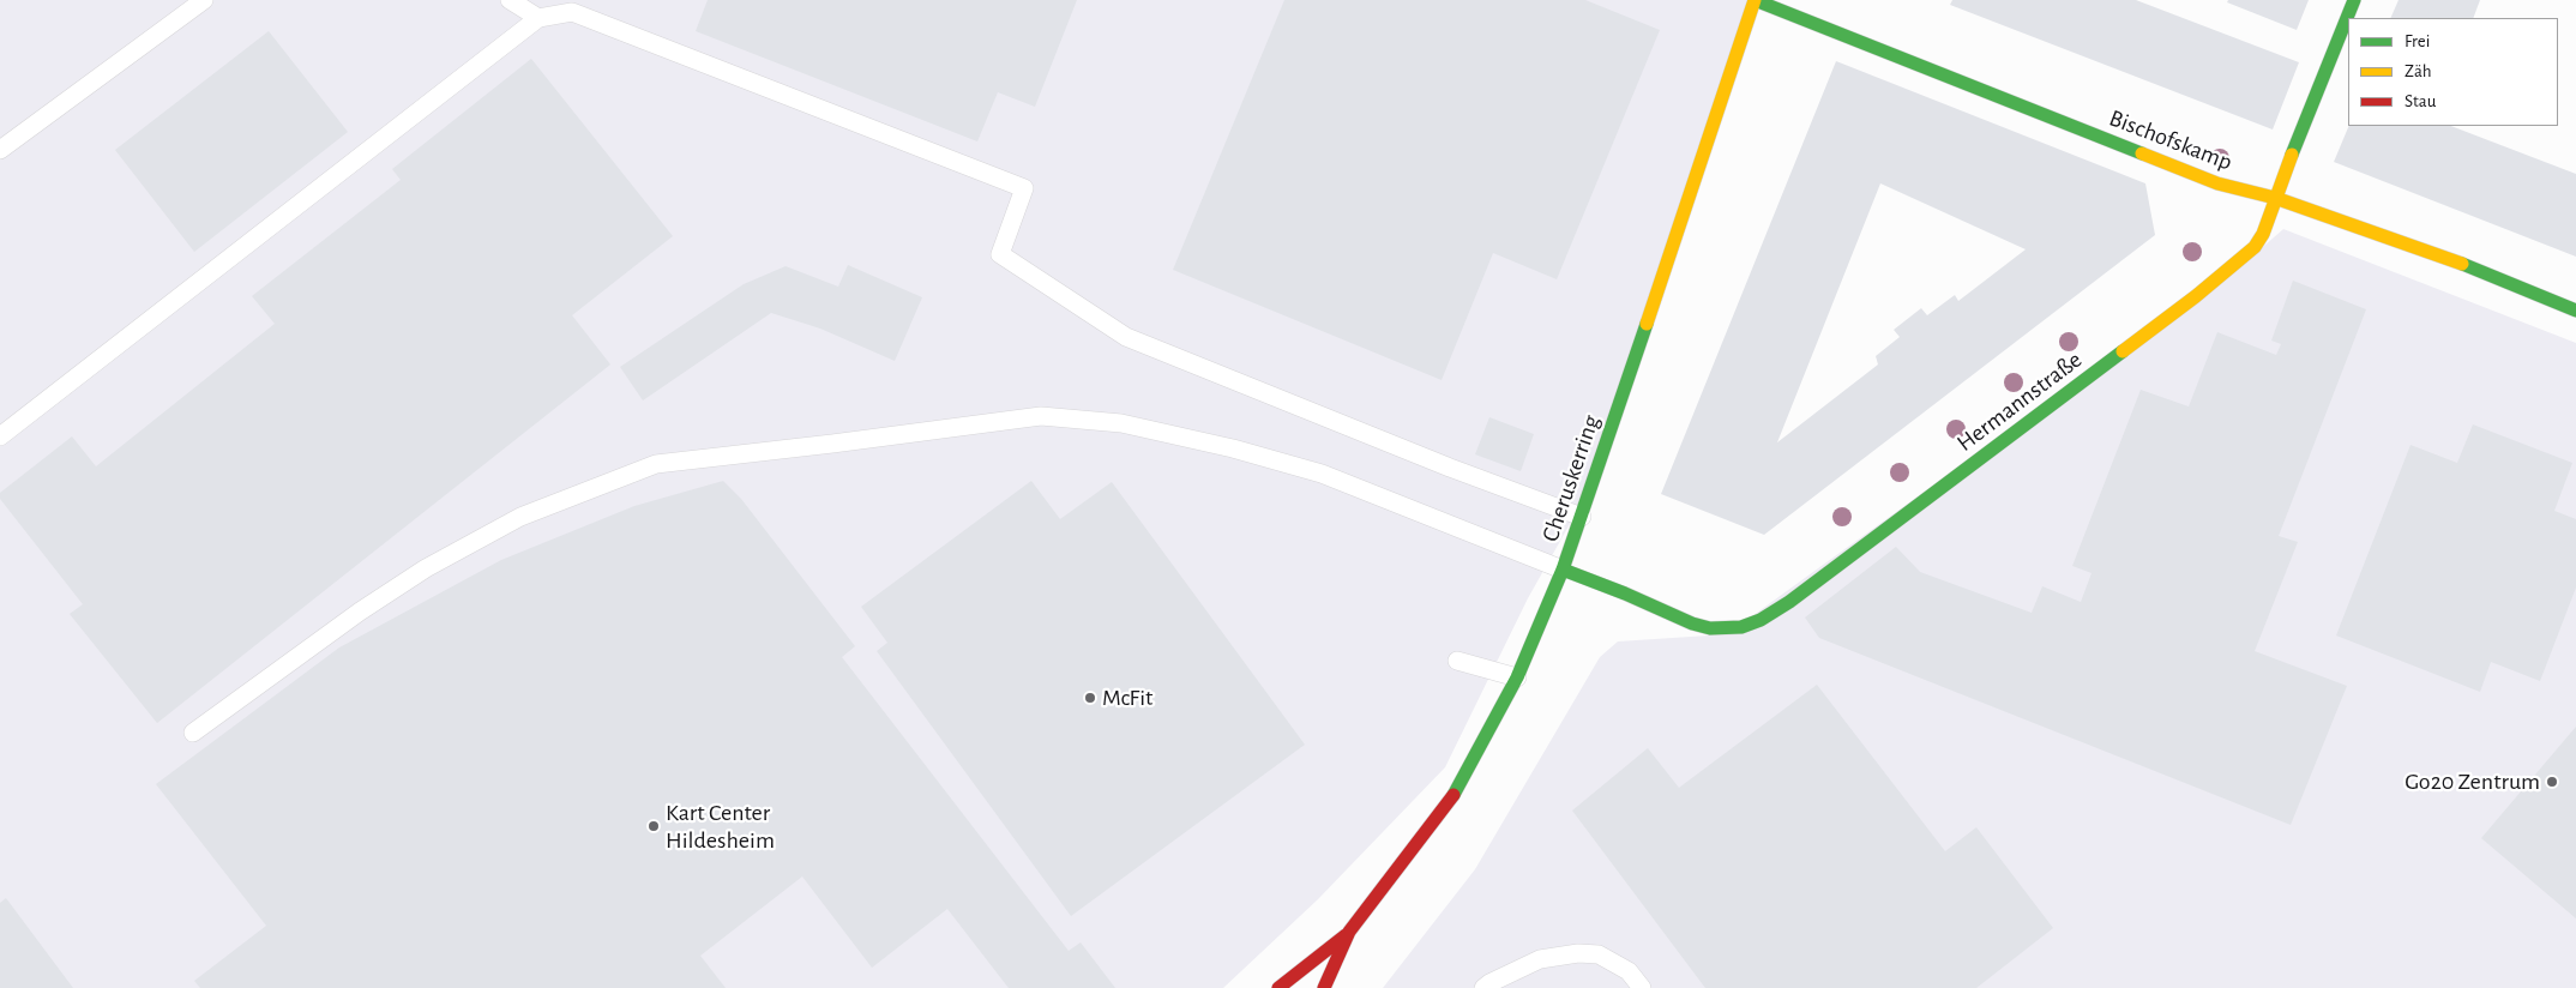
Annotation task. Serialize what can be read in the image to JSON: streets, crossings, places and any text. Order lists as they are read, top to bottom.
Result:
{
  "streets": {
    "street": ["Bischofskamp", "Hermannstraße", "Cheruskerring"]
  },
  "crossings": [
    ["Bischofskamp", "Hermannstraße"],
    ["Bischofskamp", "Cheruskerring"],
    ["Hermannstraße", "Cheruskerring"]
  ],
  "places": ["McFit", "Go20 Zentrum", "Kart Center Hildesheim"],
  "legend": ["Frei", "Zäh", "Stau"]
}
